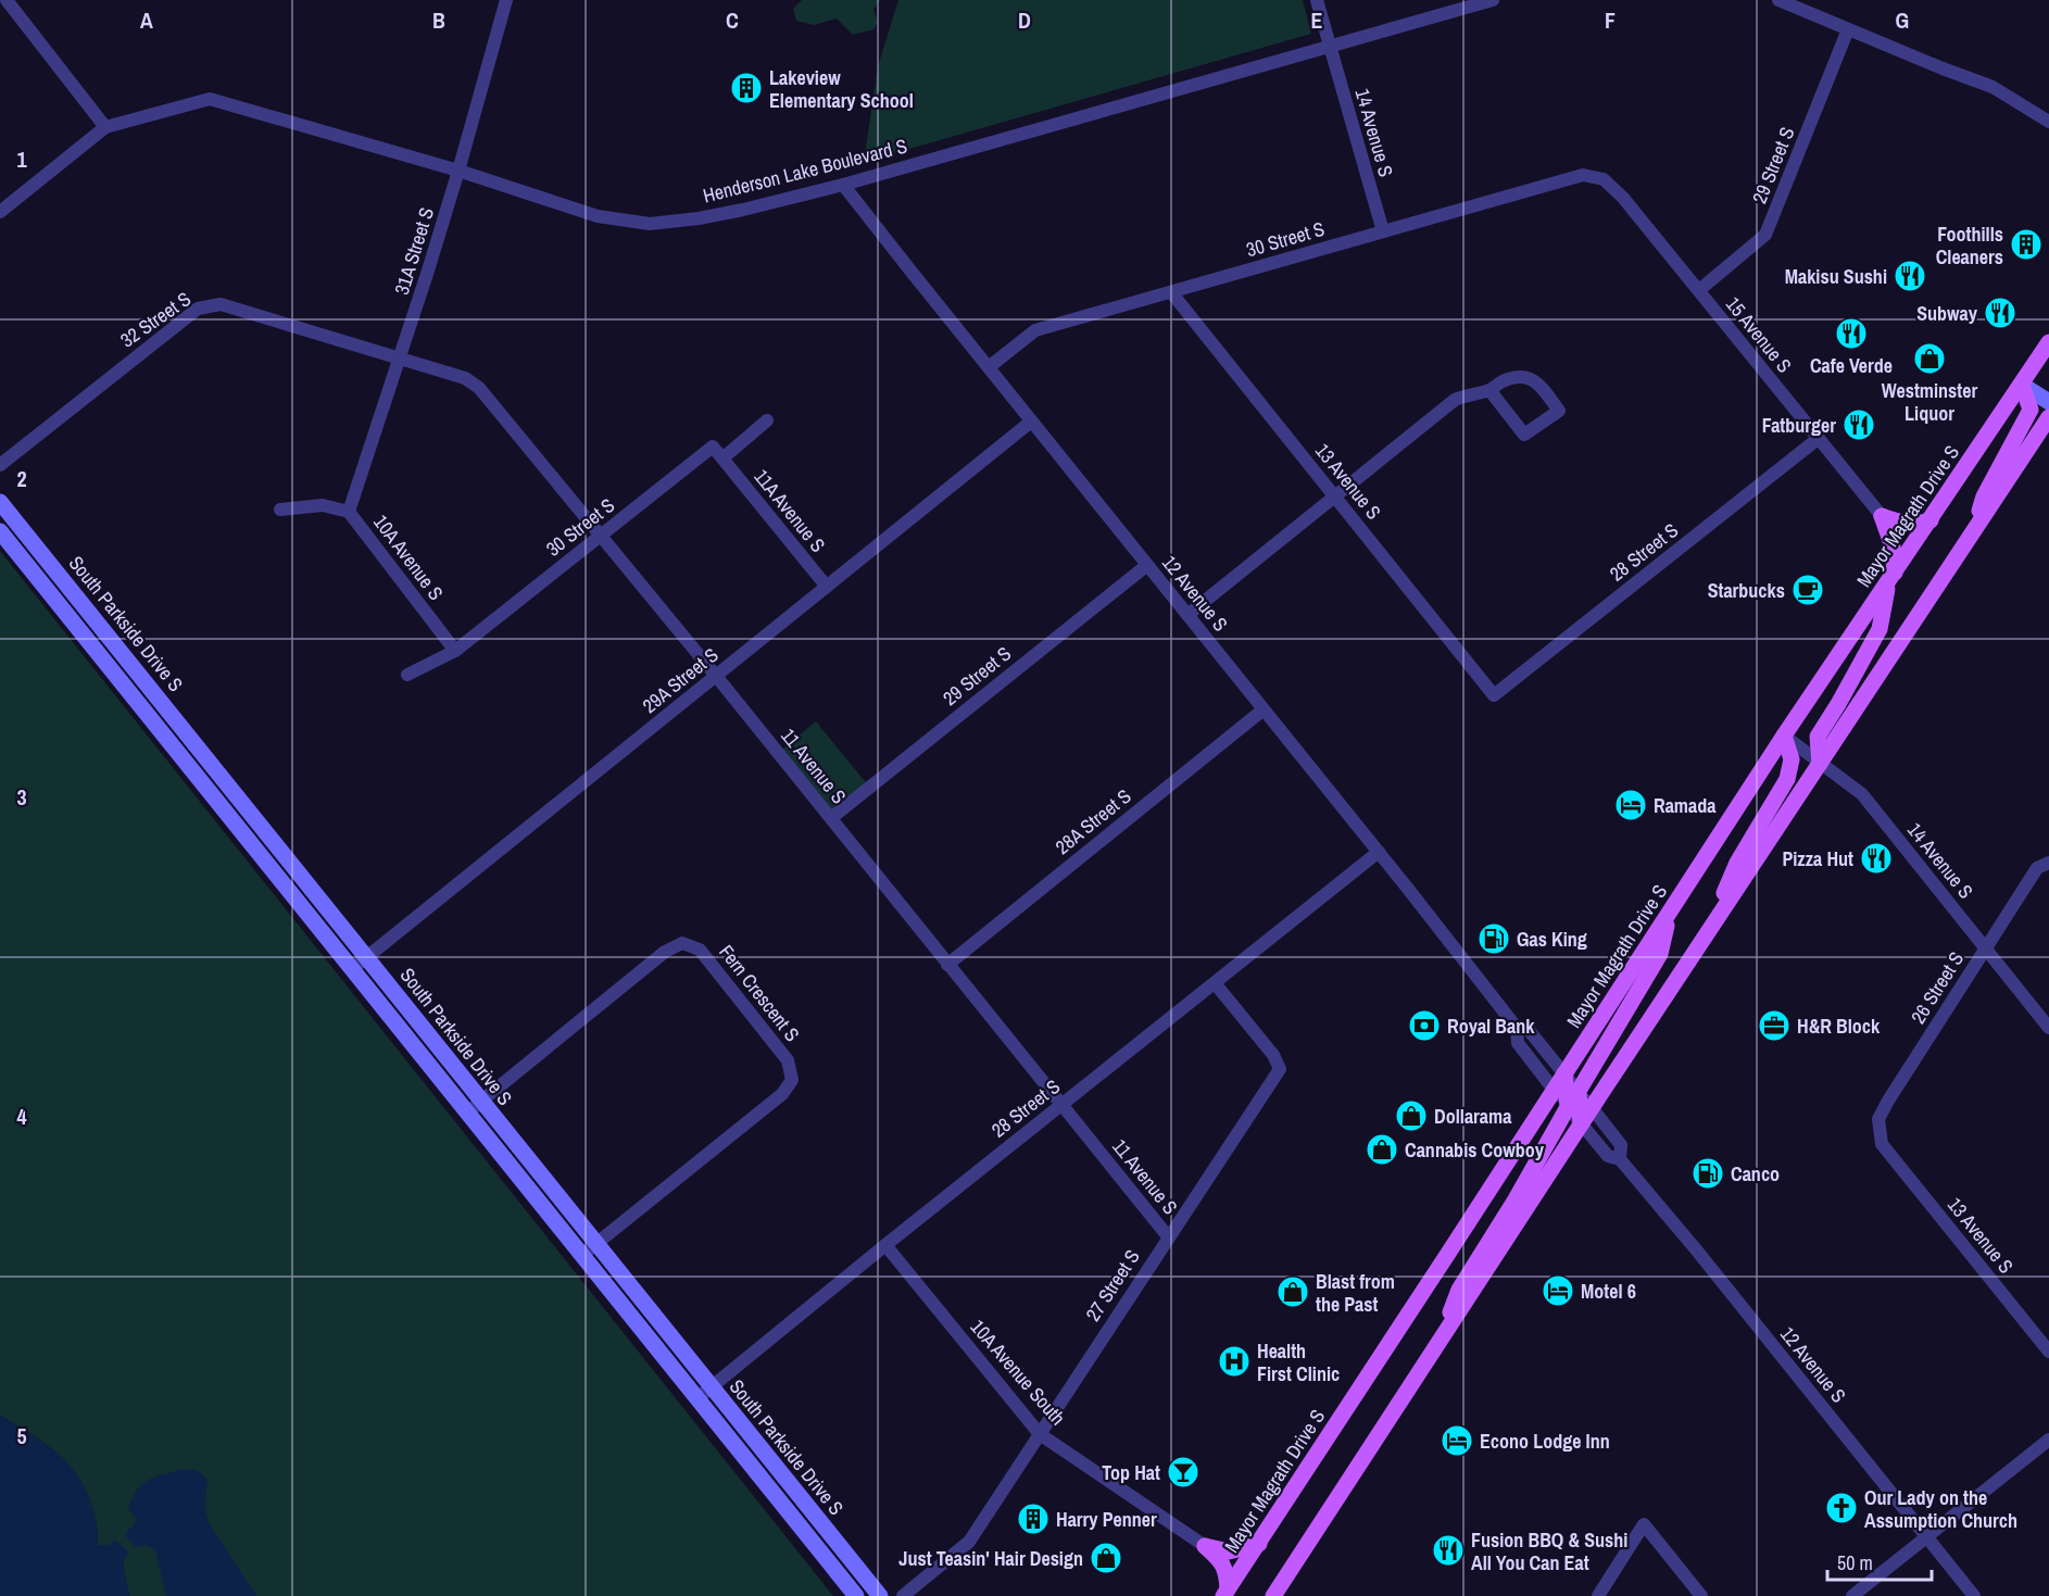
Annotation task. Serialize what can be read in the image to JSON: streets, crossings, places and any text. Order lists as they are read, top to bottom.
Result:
{
  "streets": {
    "main road": ["Mayor Magrath Drive S", "South Parkside Drive S"],
    "street": [
      "14 Avenue S",
      "29 Street S",
      "Henderson Lake Boulevard S",
      "30 Street S",
      "31A Street S",
      "32 Street S",
      "15 Avenue S",
      "13 Avenue S",
      "11A Avenue S",
      "28 Street S",
      "10A Avenue S",
      "12 Avenue S",
      "29A Street S",
      "11 Avenue S",
      "28A Street S",
      "26 Street S",
      "Fern Crescent S",
      "27 Street S",
      "10A Avenue South"
    ]
  },
  "crossings": [
    ["14 Avenue S", "Henderson Lake Boulevard S"],
    ["14 Avenue S", "30 Street S"],
    ["14 Avenue S", "Mayor Magrath Drive S"],
    ["14 Avenue S", "26 Street S"],
    ["29 Street S", "15 Avenue S"],
    ["29 Street S", "12 Avenue S"],
    ["29 Street S", "11 Avenue S"],
    ["Henderson Lake Boulevard S", "31A Street S"],
    ["Henderson Lake Boulevard S", "12 Avenue S"],
    ["30 Street S", "15 Avenue S"],
    ["30 Street S", "13 Avenue S"],
    ["30 Street S", "11A Avenue S"],
    ["30 Street S", "10A Avenue S"],
    ["30 Street S", "12 Avenue S"],
    ["30 Street S", "11 Avenue S"],
    ["31A Street S", "32 Street S"],
    ["31A Street S", "10A Avenue S"],
    ["31A Street S", "11 Avenue S"],
    ["32 Street S", "11 Avenue S"],
    ["15 Avenue S", "28 Street S"],
    ["13 Avenue S", "28 Street S"],
    ["13 Avenue S", "26 Street S"],
    ["11A Avenue S", "29A Street S"],
    ["Mayor Magrath Drive S", "12 Avenue S"],
    ["28 Street S", "12 Avenue S"],
    ["28 Street S", "South Parkside Drive S"],
    ["28 Street S", "11 Avenue S"],
    ["28 Street S", "27 Street S"],
    ["28 Street S", "10A Avenue South"],
    ["12 Avenue S", "29A Street S"],
    ["12 Avenue S", "28A Street S"],
    ["South Parkside Drive S", "29A Street S"],
    ["South Parkside Drive S", "Fern Crescent S"],
    ["29A Street S", "11 Avenue S"],
    ["11 Avenue S", "28A Street S"],
    ["11 Avenue S", "27 Street S"],
    ["27 Street S", "10A Avenue South"]
  ],
  "places": {
    "building": ["Lakeview Elementary School", "Foothills Cleaners", "Harry Penner"],
    "restaurant": [
      "Makisu Sushi",
      "Subway",
      "Cafe Verde",
      "Fatburger",
      "Pizza Hut",
      "Fusion BBQ & Sushi All You Can Eat"
    ],
    "shop": [
      "Westminster Liquor",
      "Dollarama",
      "Cannabis Cowboy",
      "Blast from the Past",
      "Just Teasin' Hair Design"
    ],
    "cafe": ["Starbucks"],
    "hotel": ["Ramada", "Motel 6", "Econo Lodge Inn"],
    "fuel station": ["Gas King", "Canco"],
    "bank": ["Royal Bank"],
    "office": ["H&R Block"],
    "hospital": ["Health First Clinic"],
    "bar": ["Top Hat"],
    "church": ["Our Lady on the Assumption Church"]
  },
  "scale_bar": "50 m",
  "grid": {
    "columns": [
      "A",
      "B",
      "C",
      "D",
      "E",
      "F",
      "G"
    ],
    "rows": [
      "1",
      "2",
      "3",
      "4",
      "5"
    ]
  }
}
